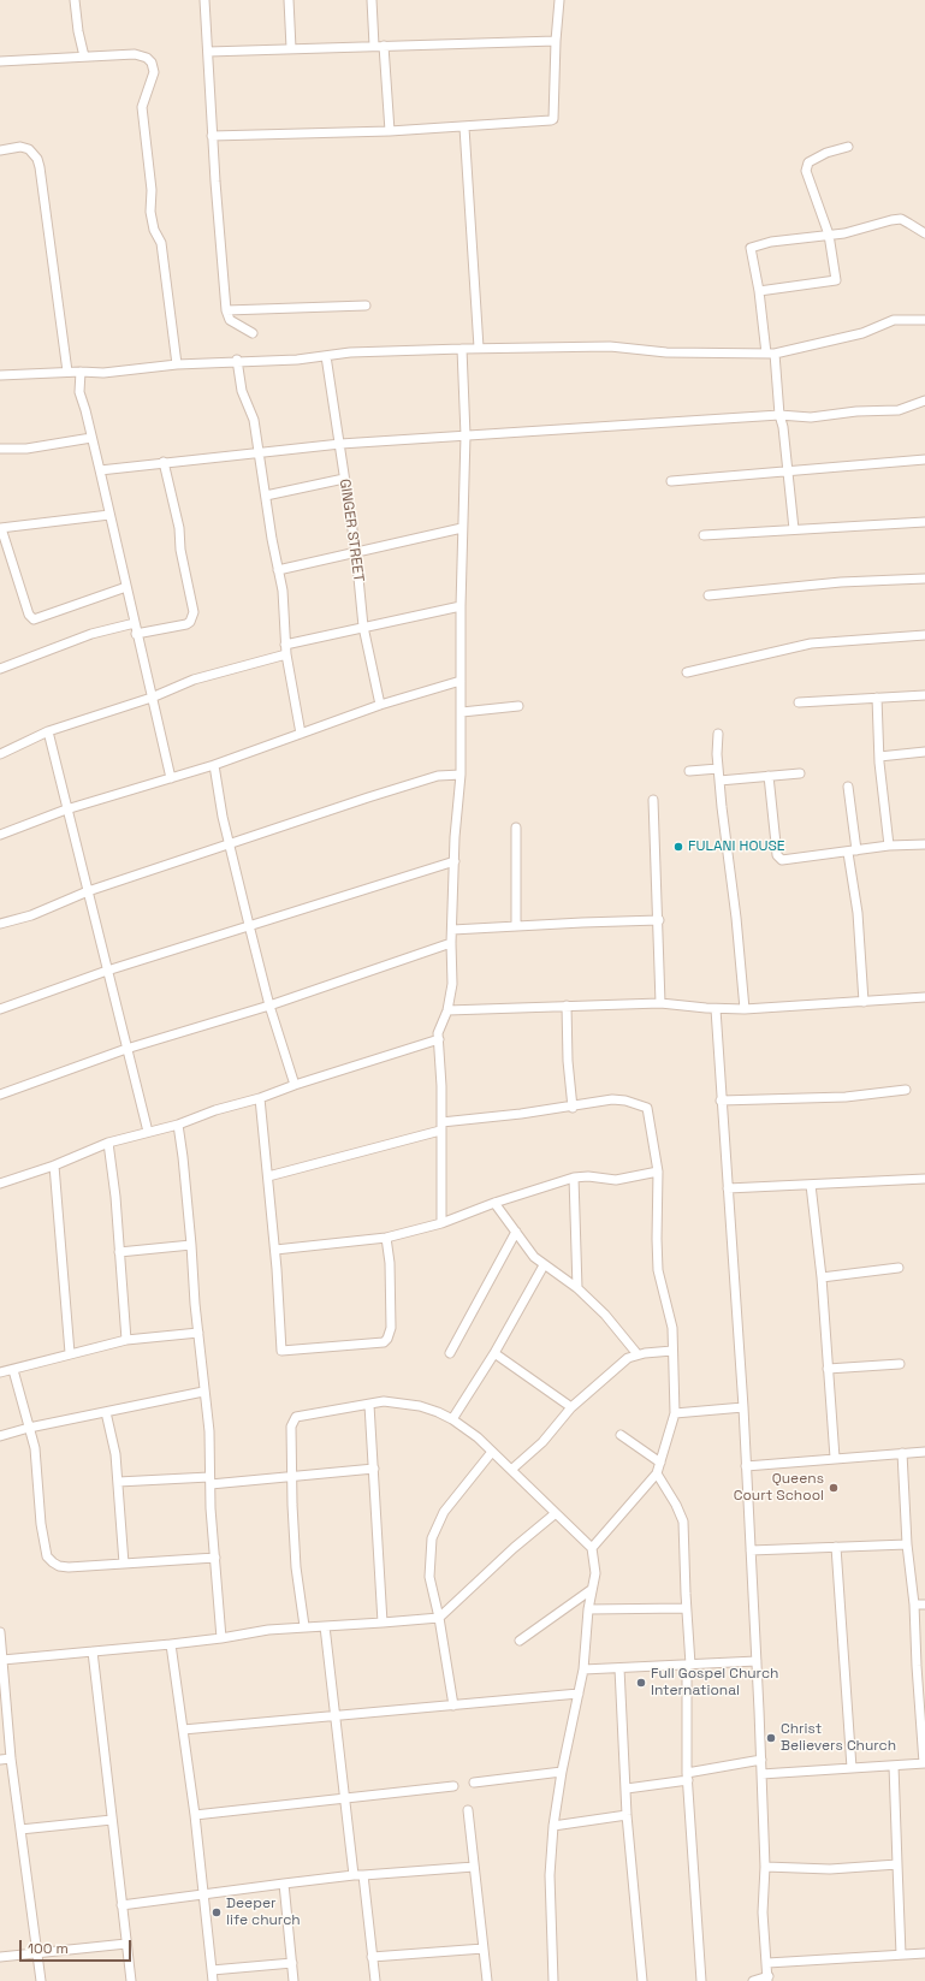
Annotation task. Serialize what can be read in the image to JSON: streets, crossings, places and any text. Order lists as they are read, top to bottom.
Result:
{
  "streets": {
    "street": ["GINGER STREET"]
  },
  "places": [
    "FULANI HOUSE",
    "Queens Court School",
    "Full Gospel Church International",
    "Christ Believers Church",
    "Deeper life church"
  ],
  "scale_bar": "100 m"
}
